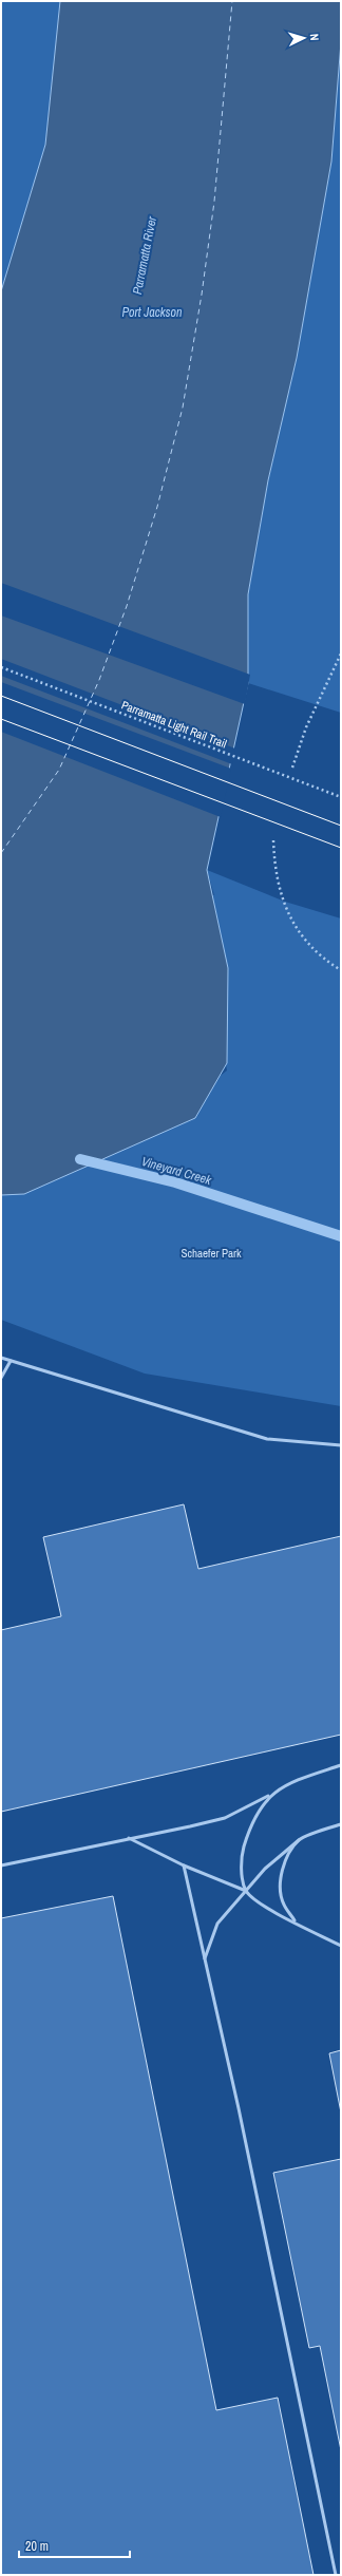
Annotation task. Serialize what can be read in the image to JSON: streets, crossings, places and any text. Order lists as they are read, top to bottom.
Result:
{
  "streets": {
    "path": ["Parramatta Light Rail Trail"]
  },
  "water": ["Parramatta River", "Port Jackson", "Vineyard Creek"],
  "parks": ["Schaefer Park"],
  "scale_bar": "20 m",
  "north": "right"
}
